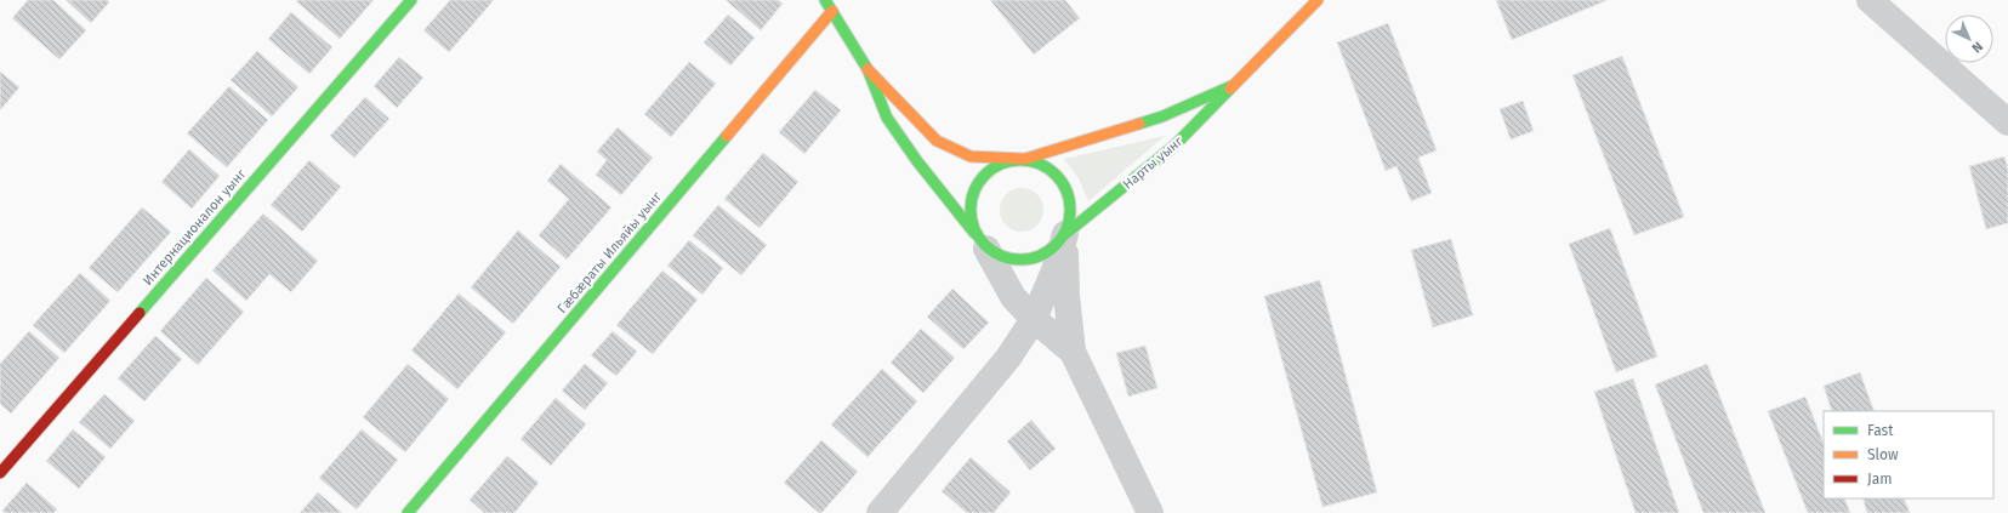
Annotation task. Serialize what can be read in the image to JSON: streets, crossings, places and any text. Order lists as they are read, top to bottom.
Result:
{
  "streets": {
    "street": ["Нарты уынг", "Интернационалон уынг", "Гæбæраты Ильяйы уынг"]
  },
  "legend": ["Fast", "Slow", "Jam"],
  "north": "bottom right"
}
